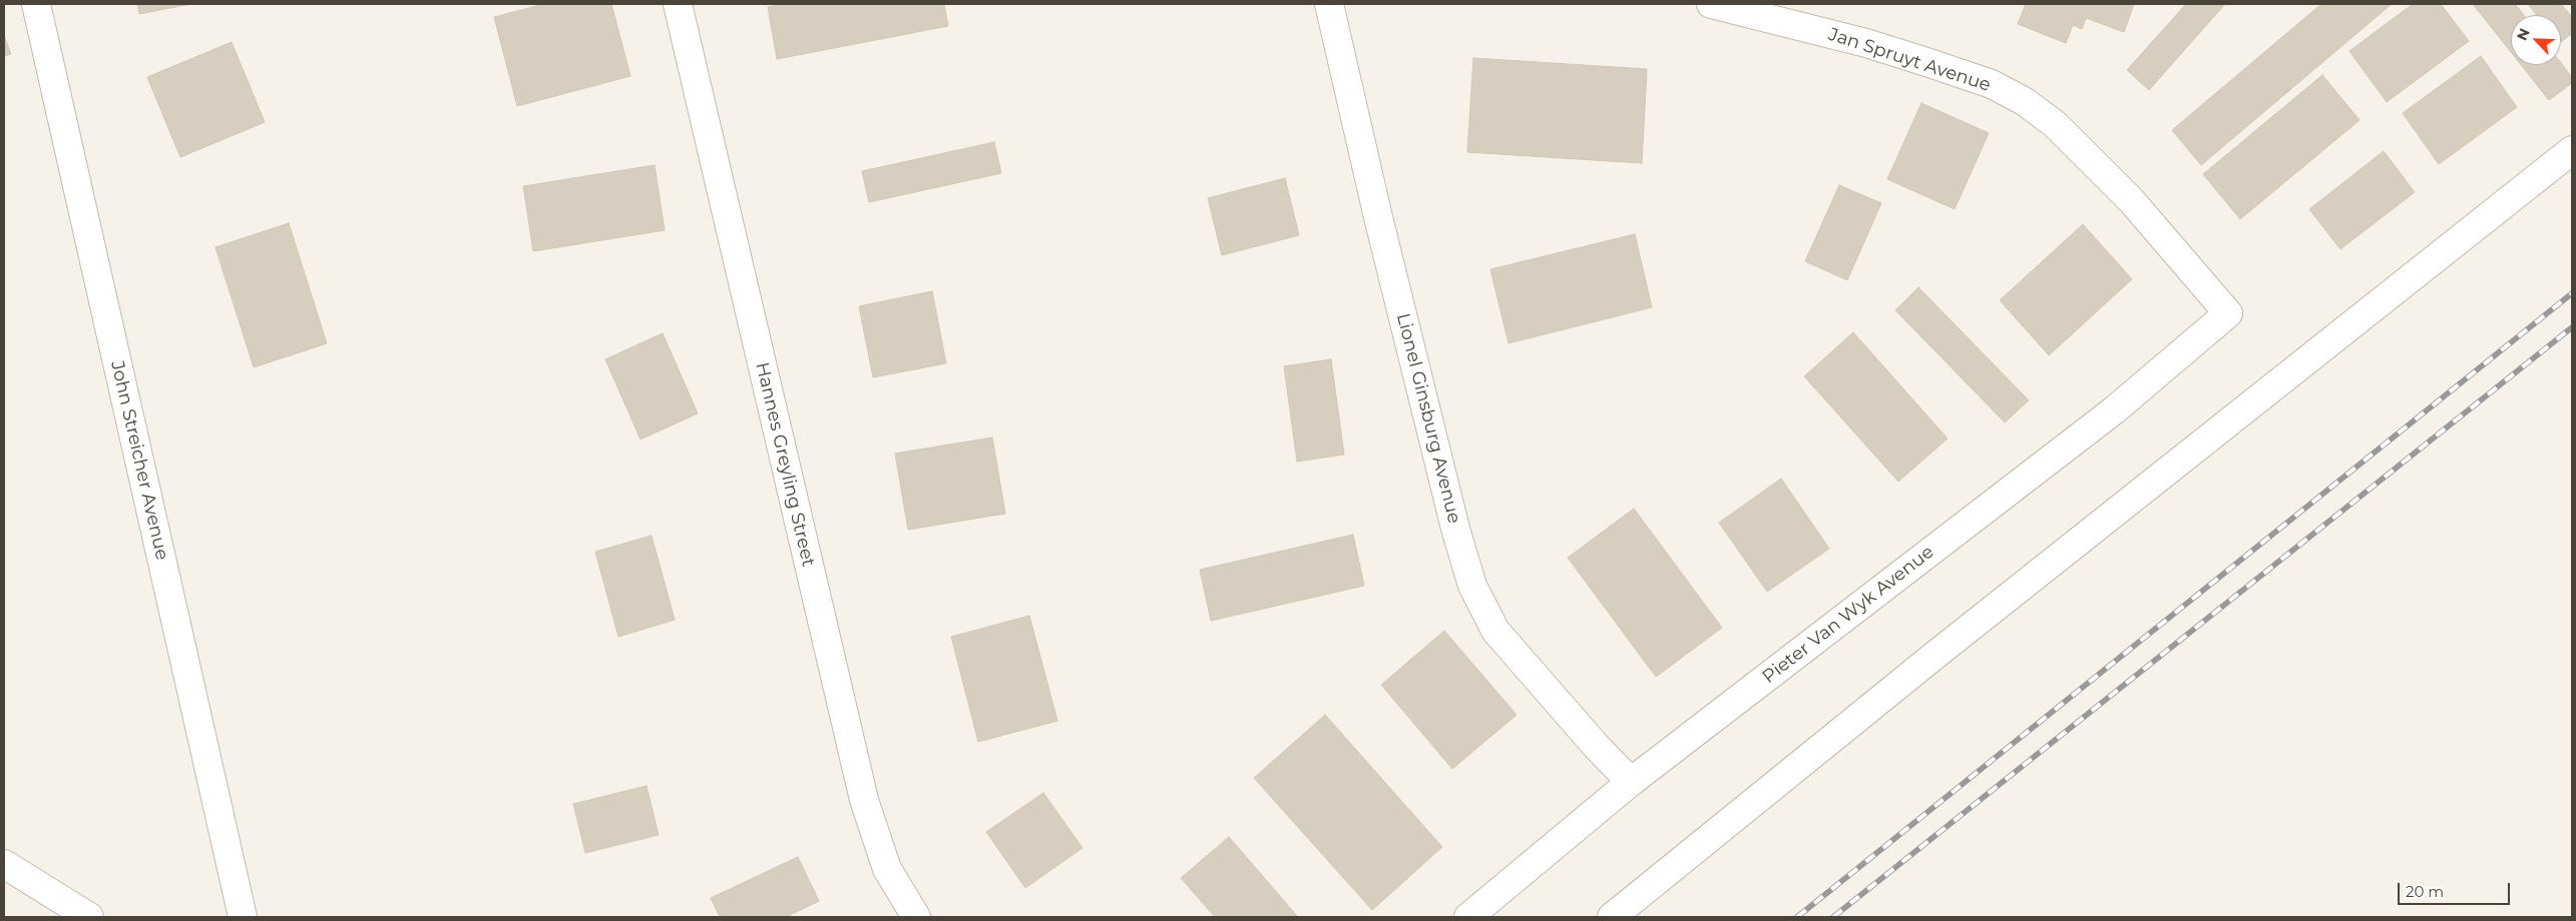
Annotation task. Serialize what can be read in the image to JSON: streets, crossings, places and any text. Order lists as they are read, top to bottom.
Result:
{
  "streets": {
    "street": [
      "Jan Spruyt Avenue",
      "Lionel Ginsburg Avenue",
      "John Streicher Avenue",
      "Hannes Greyling Street",
      "Pieter Van Wyk Avenue"
    ]
  },
  "crossings": [
    ["Jan Spruyt Avenue", "Pieter Van Wyk Avenue"],
    ["Lionel Ginsburg Avenue", "Pieter Van Wyk Avenue"]
  ],
  "scale_bar": "20 m",
  "north": "top left"
}
